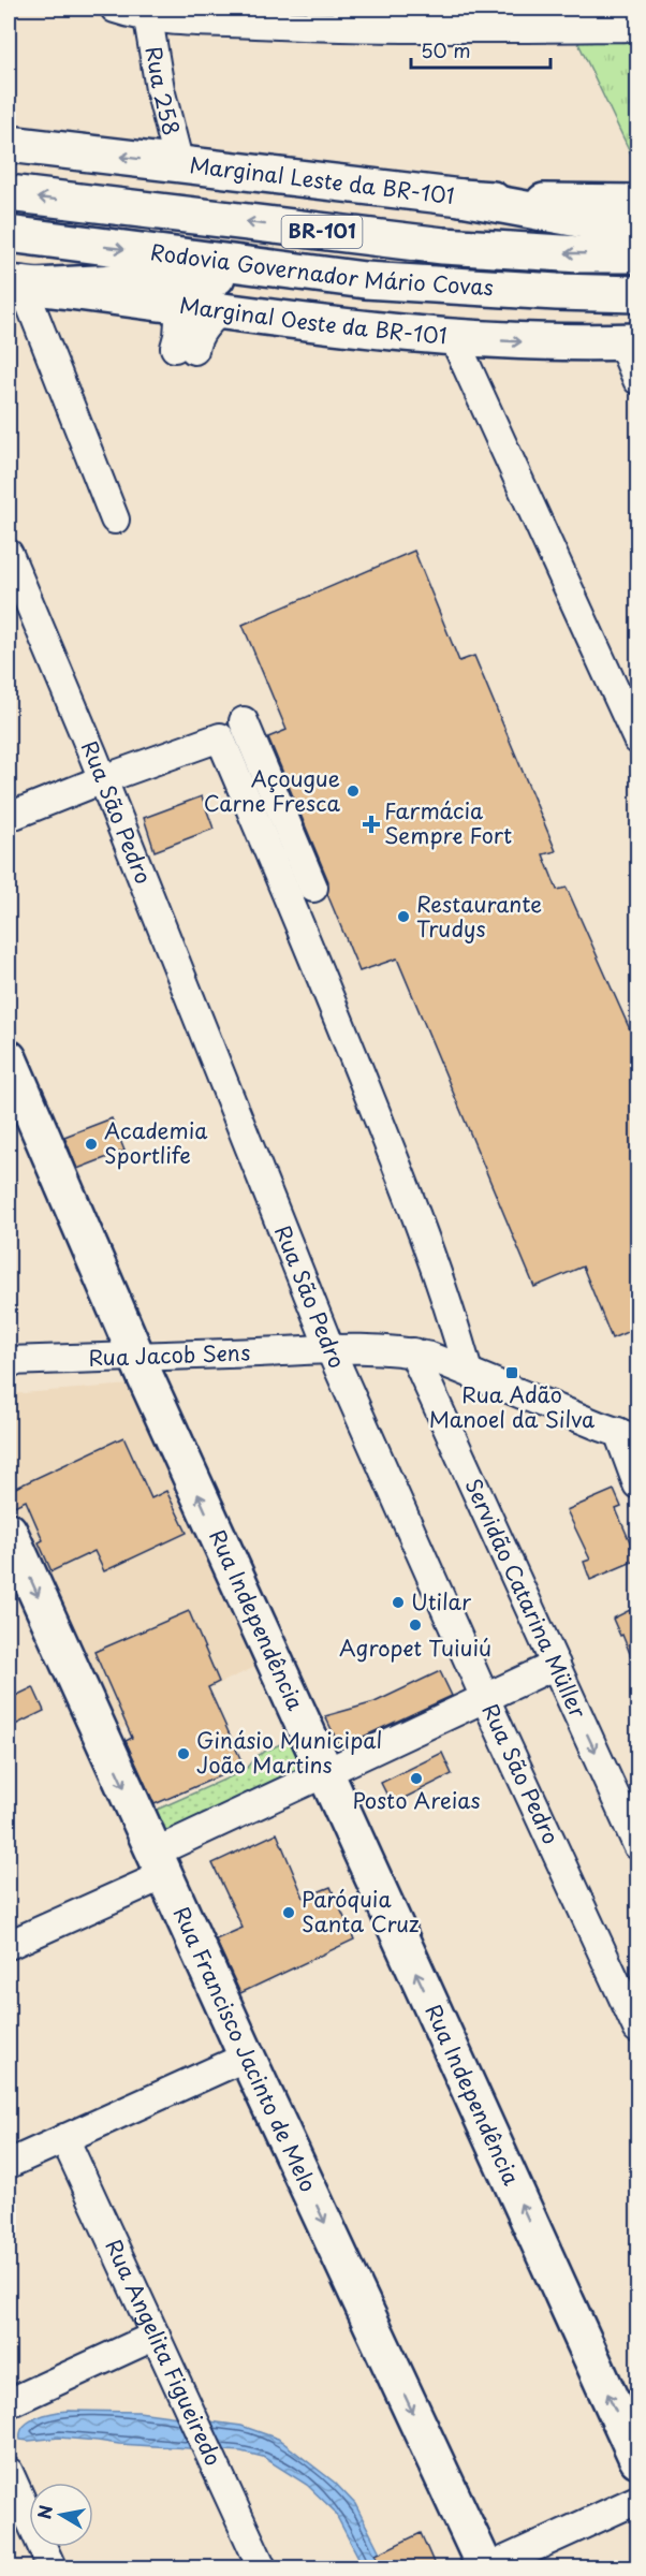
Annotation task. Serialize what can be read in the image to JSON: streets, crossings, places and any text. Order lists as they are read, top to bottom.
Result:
{
  "streets": {
    "main road": [
      "Marginal Leste da BR-101",
      "BR-101",
      "Rodovia Governador Mário Covas",
      "Marginal Oeste da BR-101",
      "Rua Independência",
      "Rua Francisco Jacinto de Melo"
    ],
    "street": [
      "Rua 258",
      "Rua São Pedro",
      "Rua Jacob Sens",
      "Servidão Catarina Müller",
      "Rua Angelita Figueiredo"
    ]
  },
  "crossings": [
    ["Rua 258", "Marginal Leste da BR-101"],
    ["Rua São Pedro", "Rua Jacob Sens"],
    ["Rua Jacob Sens", "Rua Independência"]
  ],
  "one_way": ["Servidão Catarina Müller", "Rua Independência", "Rua Francisco Jacinto de Melo"],
  "places": {
    "other": [
      "Açougue Carne Fresca",
      "Restaurante Trudys",
      "Academia Sportlife",
      "Utilar",
      "Agropet Tuiuiú",
      "Ginásio Municipal João Martins",
      "Posto Areias",
      "Paróquia Santa Cruz"
    ],
    "health": ["Farmácia Sempre Fort"],
    "transit": ["Rua Adão Manoel da Silva"]
  },
  "scale_bar": "50 m",
  "north": "left"
}
